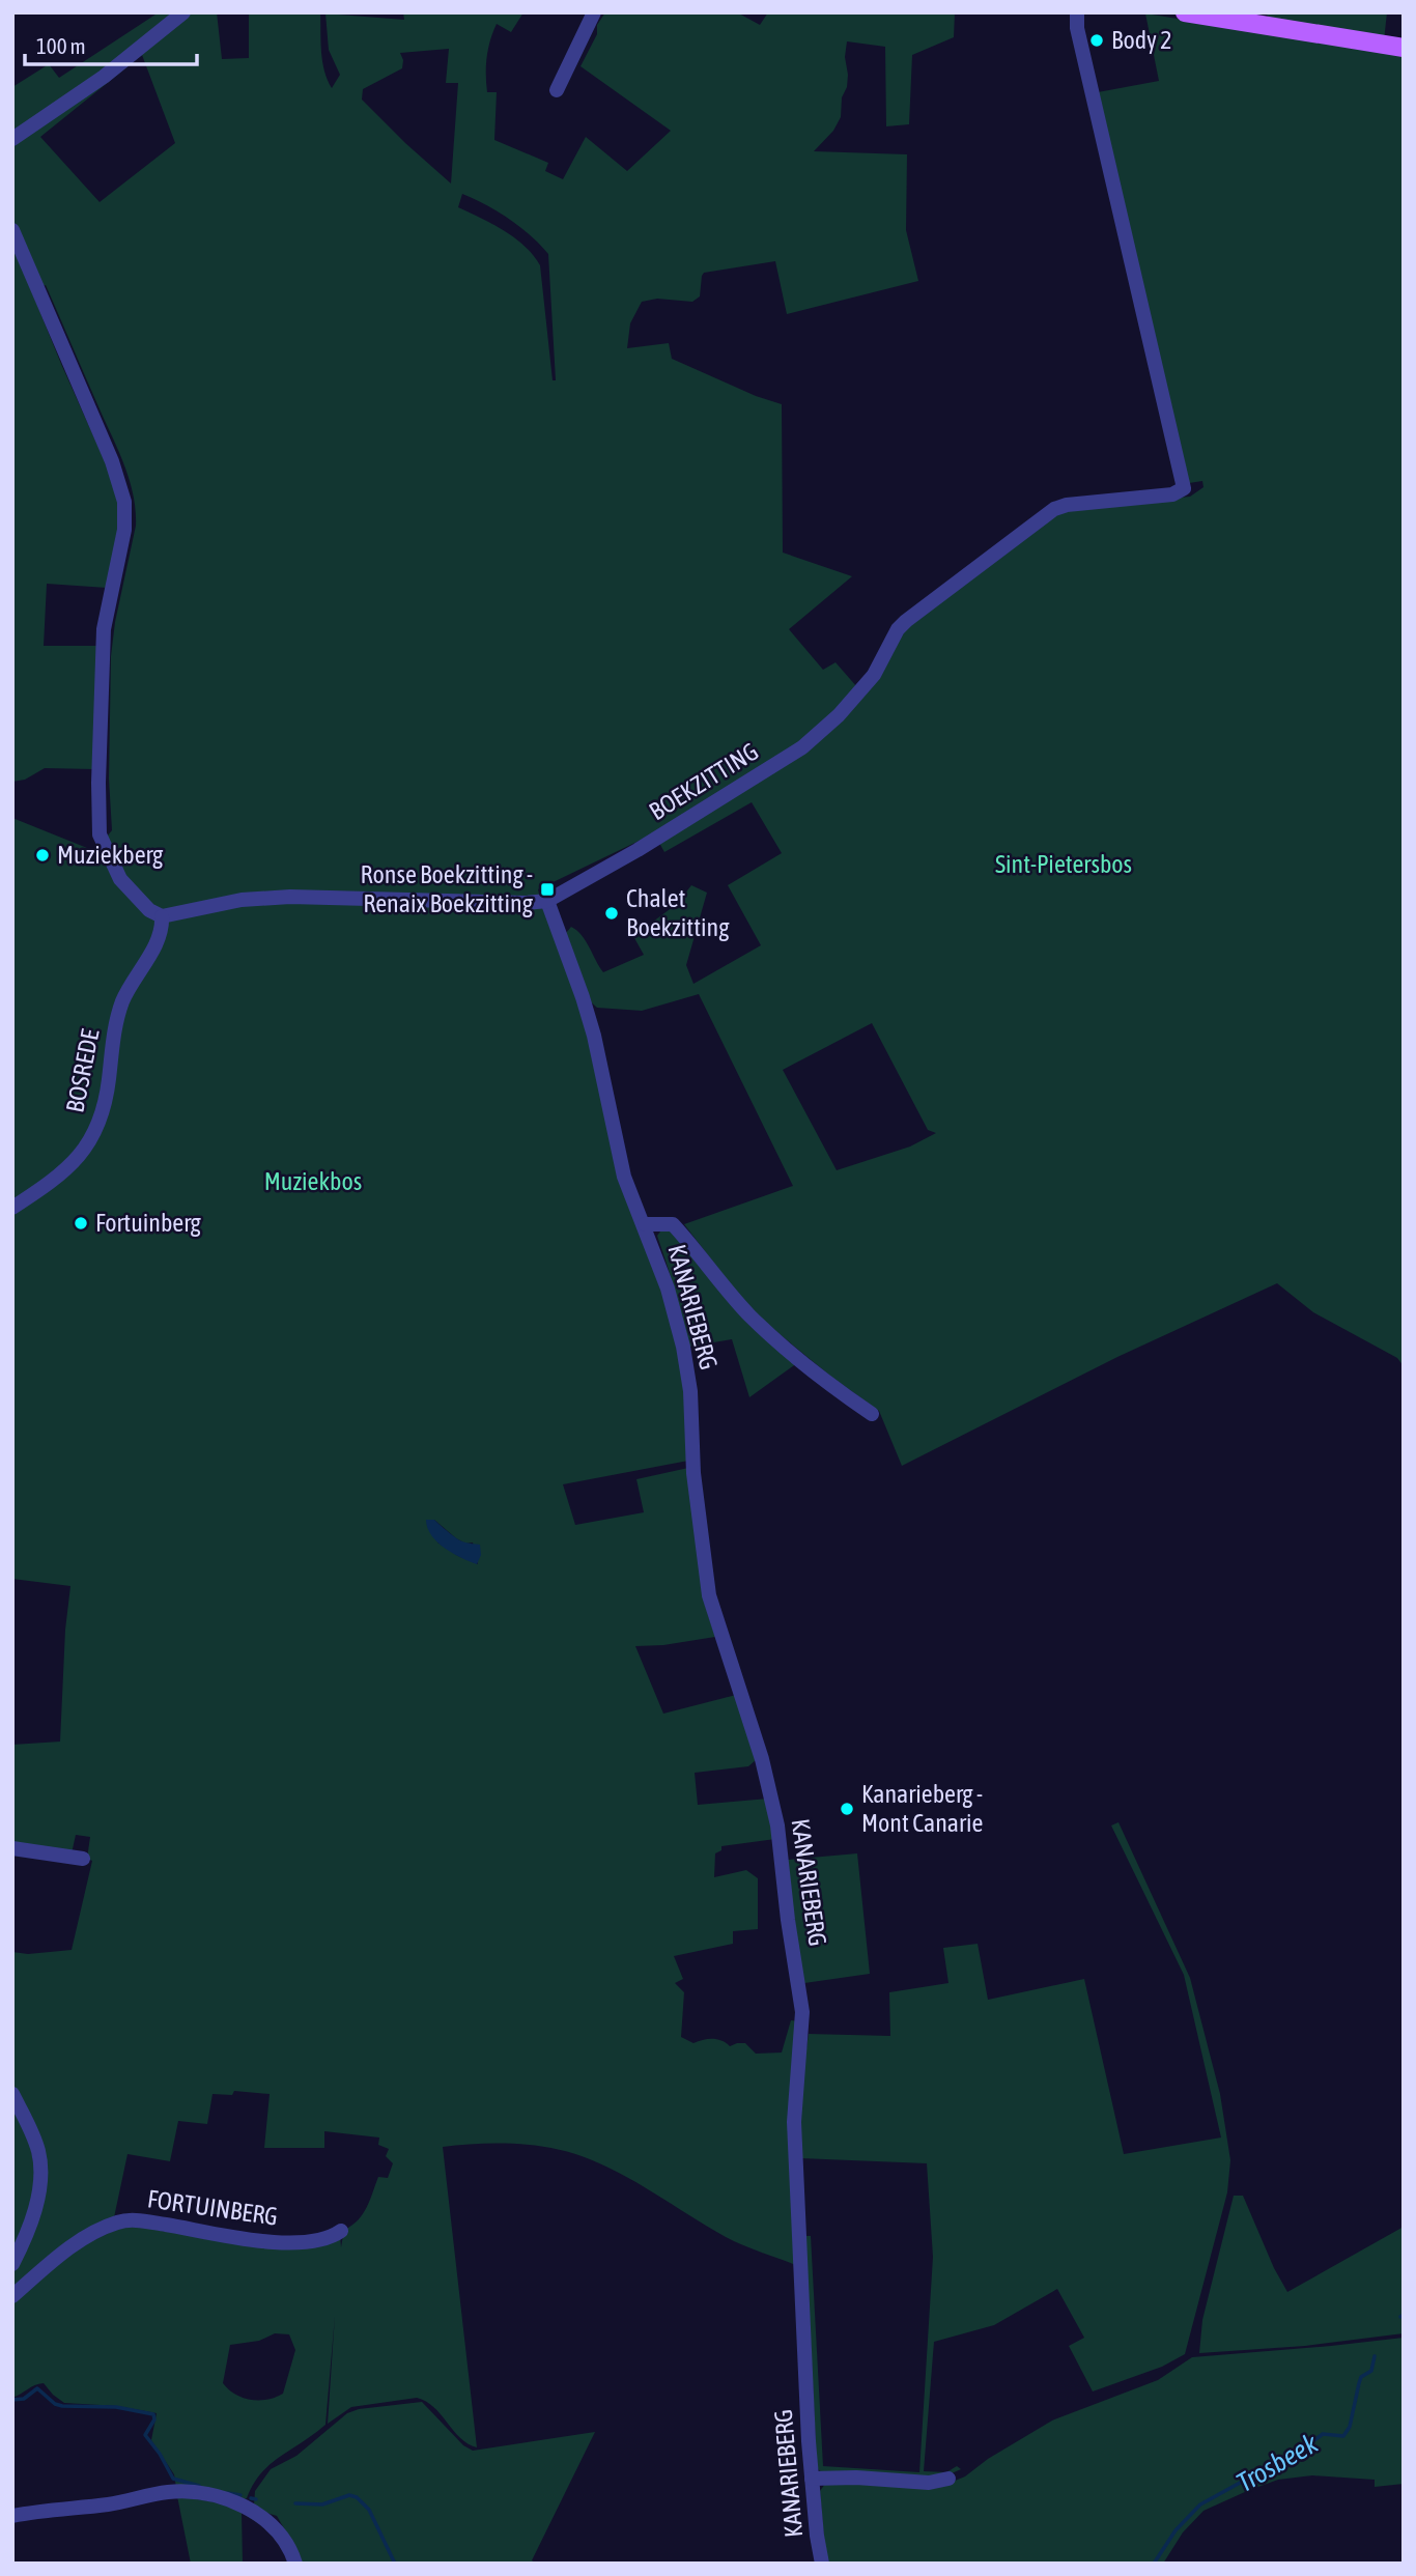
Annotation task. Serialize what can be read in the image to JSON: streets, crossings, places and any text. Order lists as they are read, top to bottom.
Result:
{
  "streets": {
    "street": [
      "BOEKZITTING",
      "BOSREDE",
      "KANARIEBERG",
      "FORTUINBERG"
    ]
  },
  "crossings": [
    ["BOEKZITTING", "BOSREDE"]
  ],
  "water": ["Trosbeek"],
  "parks": ["Sint-Pietersbos", "Muziekbos"],
  "places": {
    "other": [
      "Body 2",
      "Muziekberg",
      "Chalet Boekzitting",
      "Fortuinberg",
      "Kanarieberg - Mont Canarie"
    ],
    "transit": ["Ronse Boekzitting - Renaix Boekzitting"]
  },
  "scale_bar": "100 m"
}
